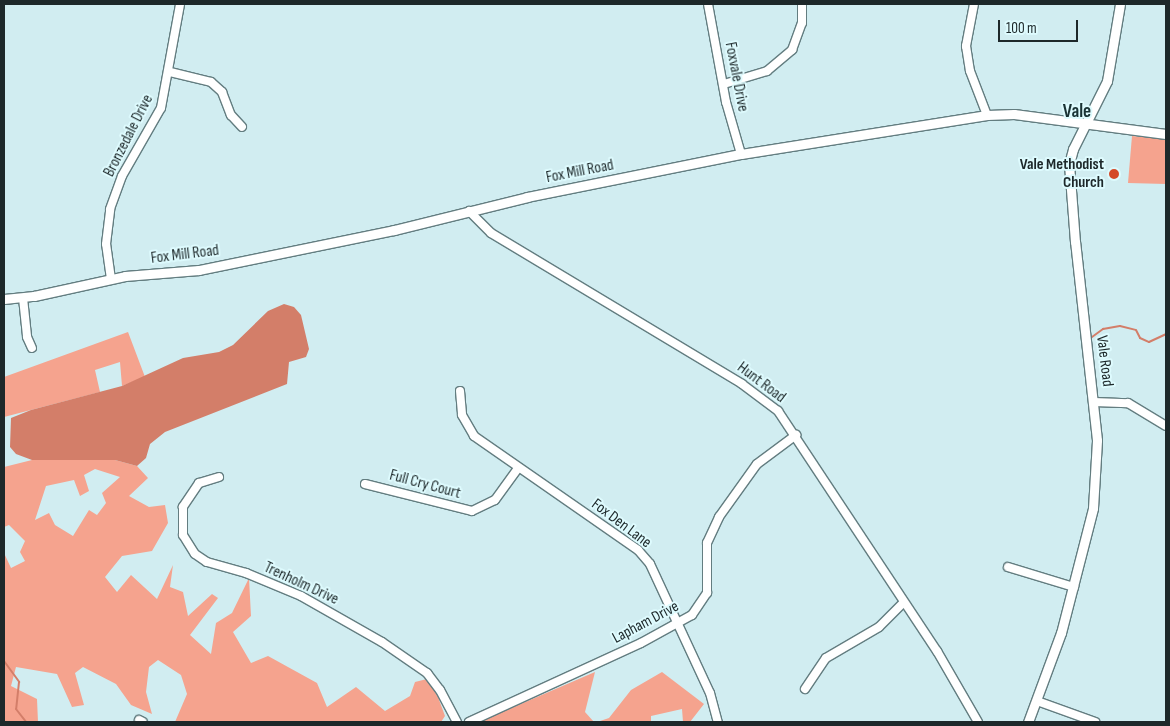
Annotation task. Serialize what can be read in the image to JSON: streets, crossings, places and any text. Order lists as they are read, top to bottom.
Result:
{
  "streets": {
    "main road": ["Fox Mill Road", "Vale Road"],
    "street": [
      "Foxvale Drive",
      "Bronzedale Drive",
      "Hunt Road",
      "Full Cry Court",
      "Fox Den Lane",
      "Trenholm Drive",
      "Lapham Drive"
    ]
  },
  "crossings": [
    ["Foxvale Drive", "Fox Mill Road"],
    ["Bronzedale Drive", "Fox Mill Road"],
    ["Fox Mill Road", "Vale Road"],
    ["Fox Mill Road", "Hunt Road"],
    ["Hunt Road", "Lapham Drive"],
    ["Full Cry Court", "Fox Den Lane"],
    ["Fox Den Lane", "Lapham Drive"]
  ],
  "districts": ["Vale"],
  "places": ["Vale Methodist Church"],
  "scale_bar": "100 m"
}
